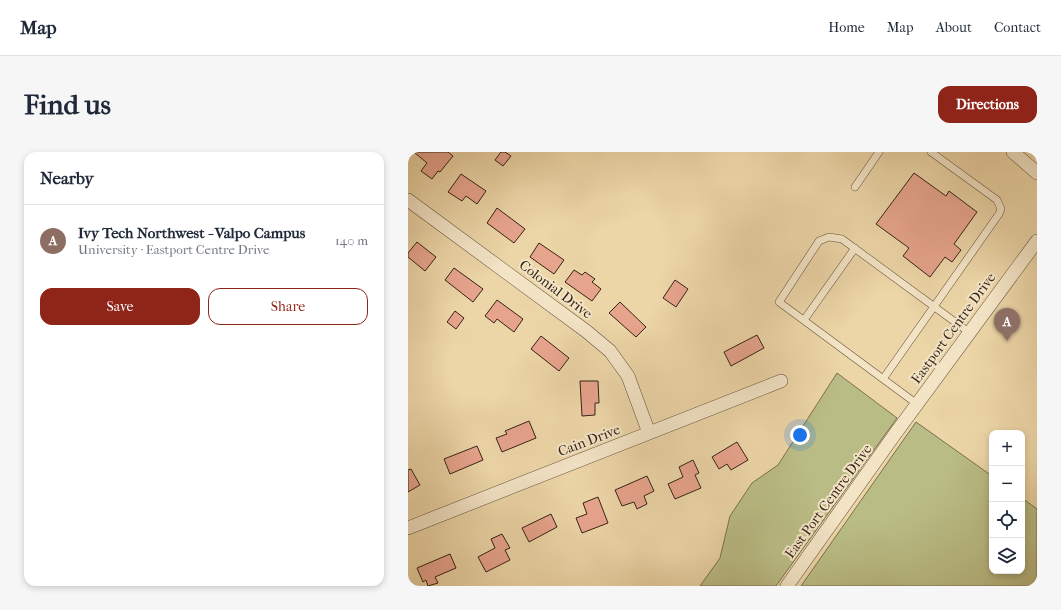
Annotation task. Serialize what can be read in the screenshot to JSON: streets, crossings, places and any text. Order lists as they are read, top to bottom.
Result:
{
  "streets": {
    "street": [
      "Colonial Drive",
      "Eastport Centre Drive",
      "Cain Drive",
      "East Port Centre Drive"
    ]
  },
  "crossings": [
    ["Colonial Drive", "Cain Drive"],
    ["Eastport Centre Drive", "East Port Centre Drive"]
  ],
  "page": {
    "header": "Map",
    "nav": [
      "Home",
      "Map",
      "About",
      "Contact"
    ],
    "buttons": [
      "Directions",
      ["Save", "Share"]
    ],
    "title": "Find us",
    "heading": "Nearby",
    "list": [
      {
        "mark": "A",
        "name": "Ivy Tech Northwest - Valpo Campus",
        "note": "University · Eastport Centre Drive",
        "value": "140 m"
      }
    ],
    "pins": "A",
    "map_buttons": ["+", "−"]
  }
}
